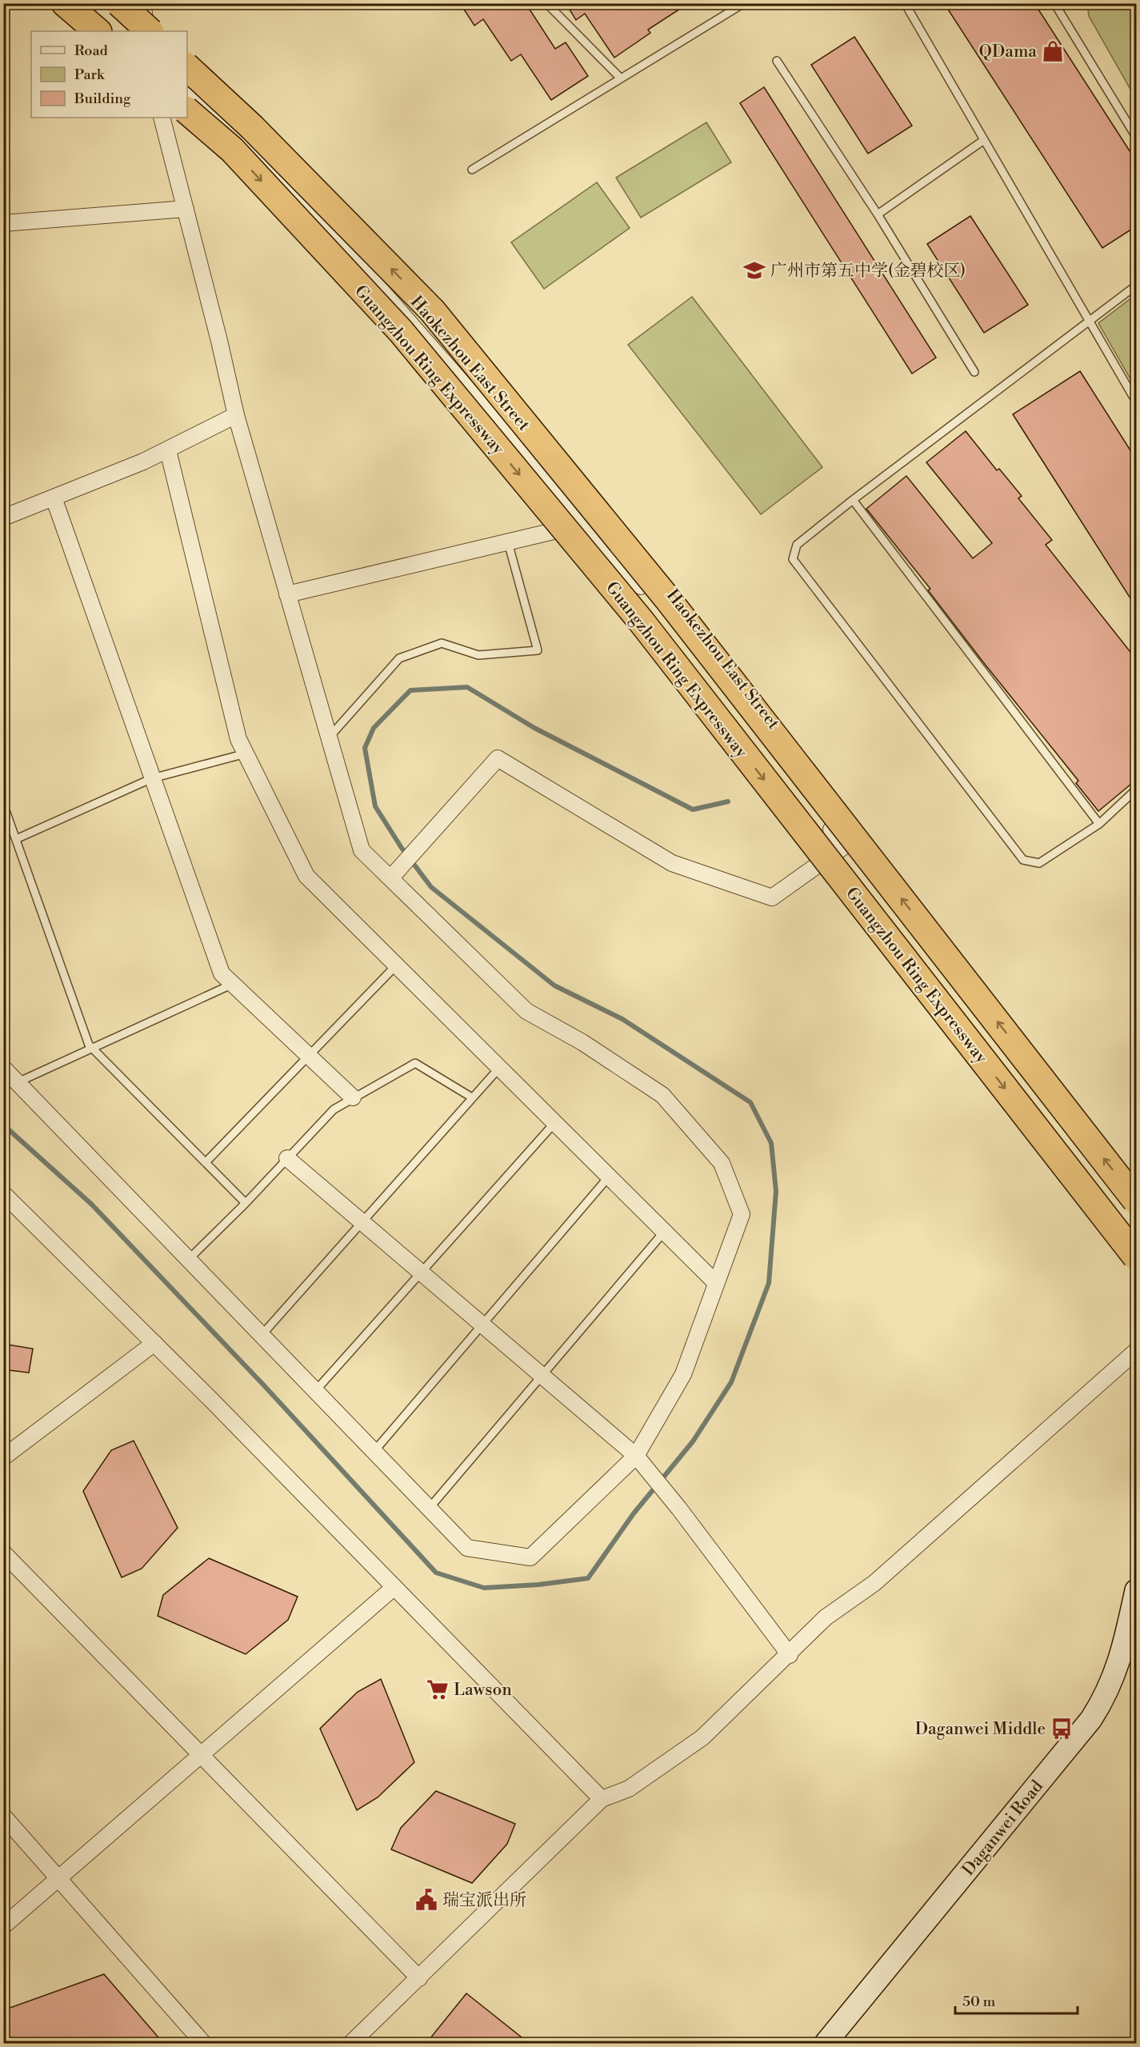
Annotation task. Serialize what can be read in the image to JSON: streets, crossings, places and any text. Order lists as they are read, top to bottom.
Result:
{
  "streets": {
    "highway": ["Guangzhou Ring Expressway"],
    "street": ["Haokezhou East Street", "Daganwei Road"]
  },
  "places": {
    "shop": ["QDama"],
    "school or university": ["广州市第五中学(金碧校区)"],
    "supermarket": ["Lawson"],
    "bus stop": ["Daganwei Middle"],
    "public building": ["瑞宝派出所"]
  },
  "legend": ["Road", "Park", "Building"],
  "scale_bar": "50 m"
}
